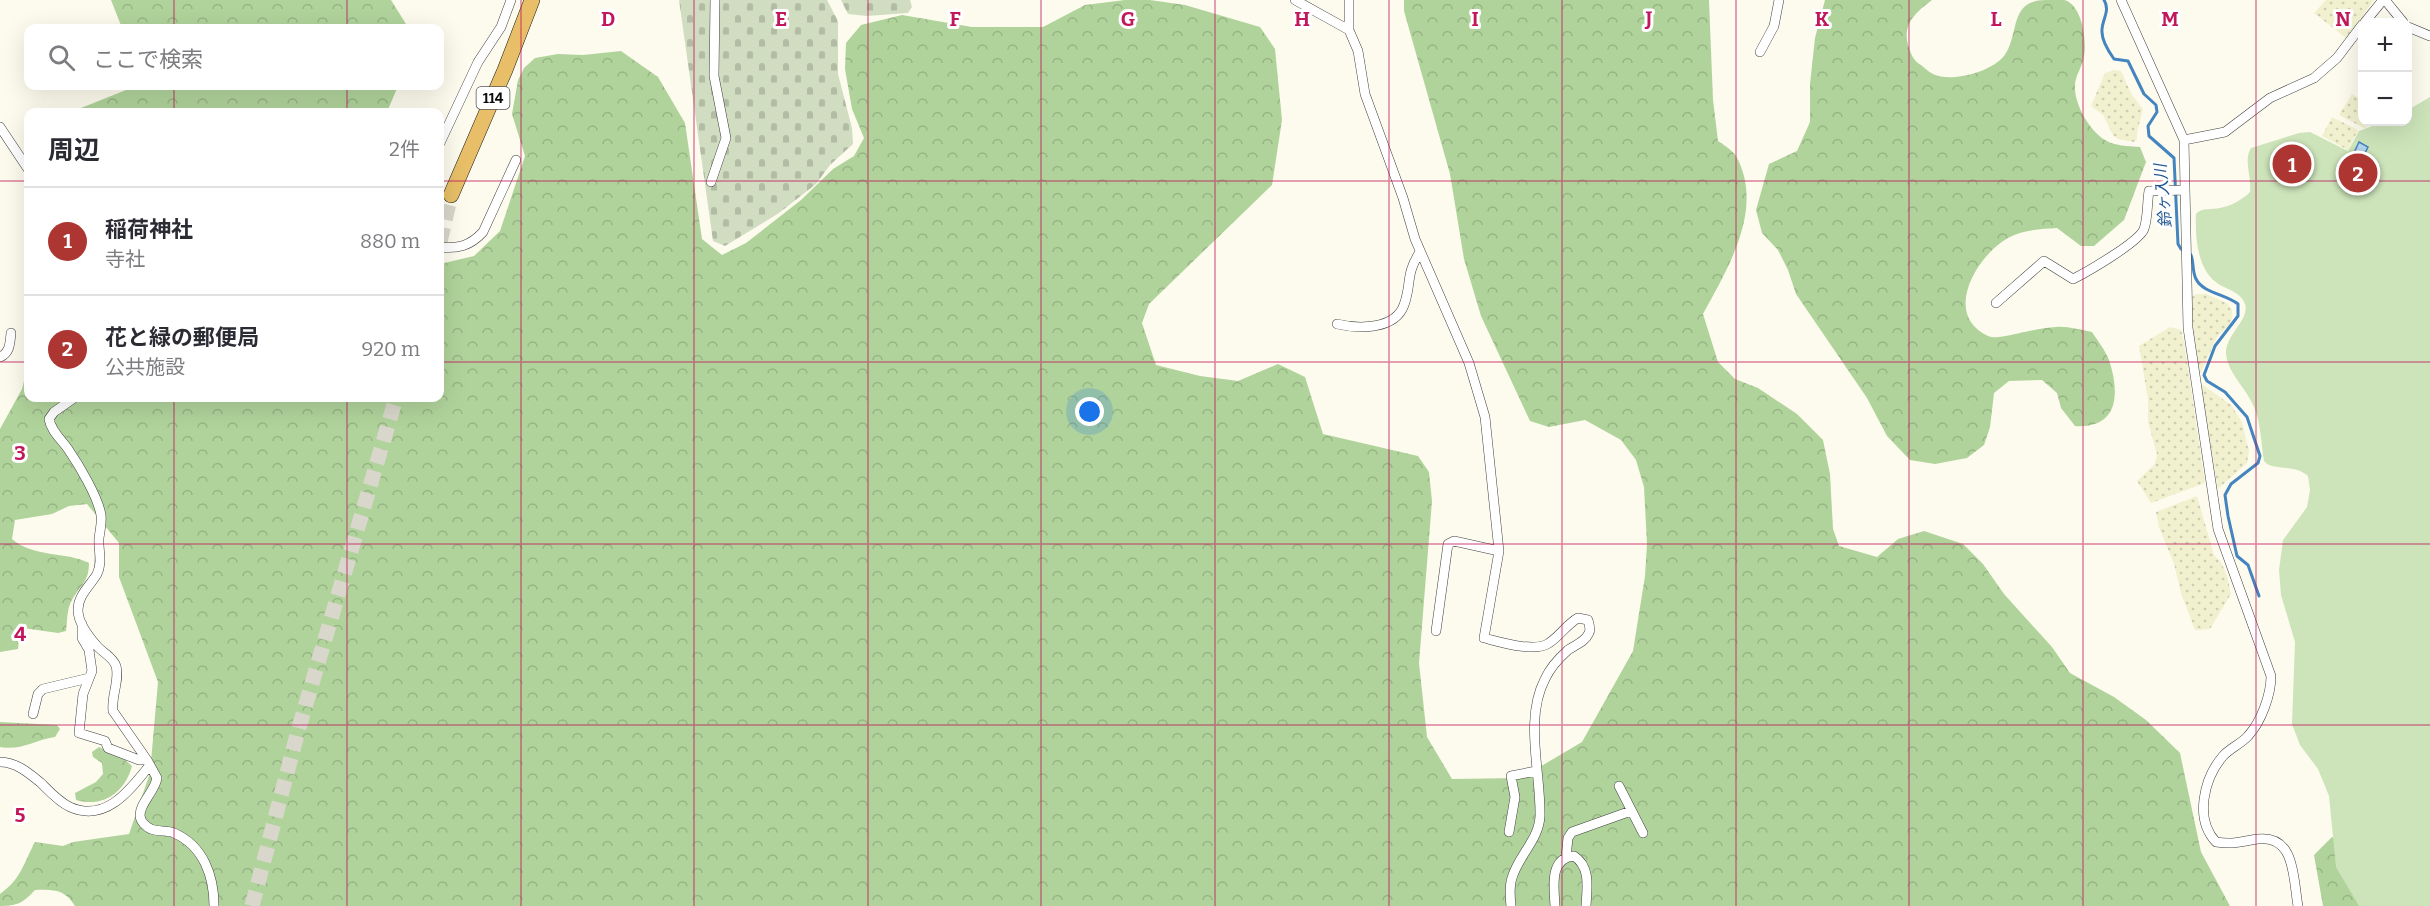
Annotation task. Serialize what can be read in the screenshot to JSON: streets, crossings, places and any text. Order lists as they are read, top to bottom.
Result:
{
  "streets": {
    "highway": ["114"]
  },
  "water": ["鈴ヶ入川"],
  "page": {
    "map_buttons": ["+", "−"],
    "search": "ここで検索",
    "heading": ["周辺", "2件"],
    "pins": ["1", "2"],
    "list": [
      {
        "mark": "1",
        "name": "稲荷神社",
        "note": "寺社",
        "value": "880 m"
      },
      {
        "mark": "2",
        "name": "花と緑の郵便局",
        "note": "公共施設",
        "value": "920 m"
      }
    ]
  },
  "grid": {
    "columns": [
      "D",
      "E",
      "F",
      "G",
      "H",
      "I",
      "J",
      "K",
      "L",
      "M",
      "N"
    ],
    "rows": ["3", "4", "5"]
  }
}
